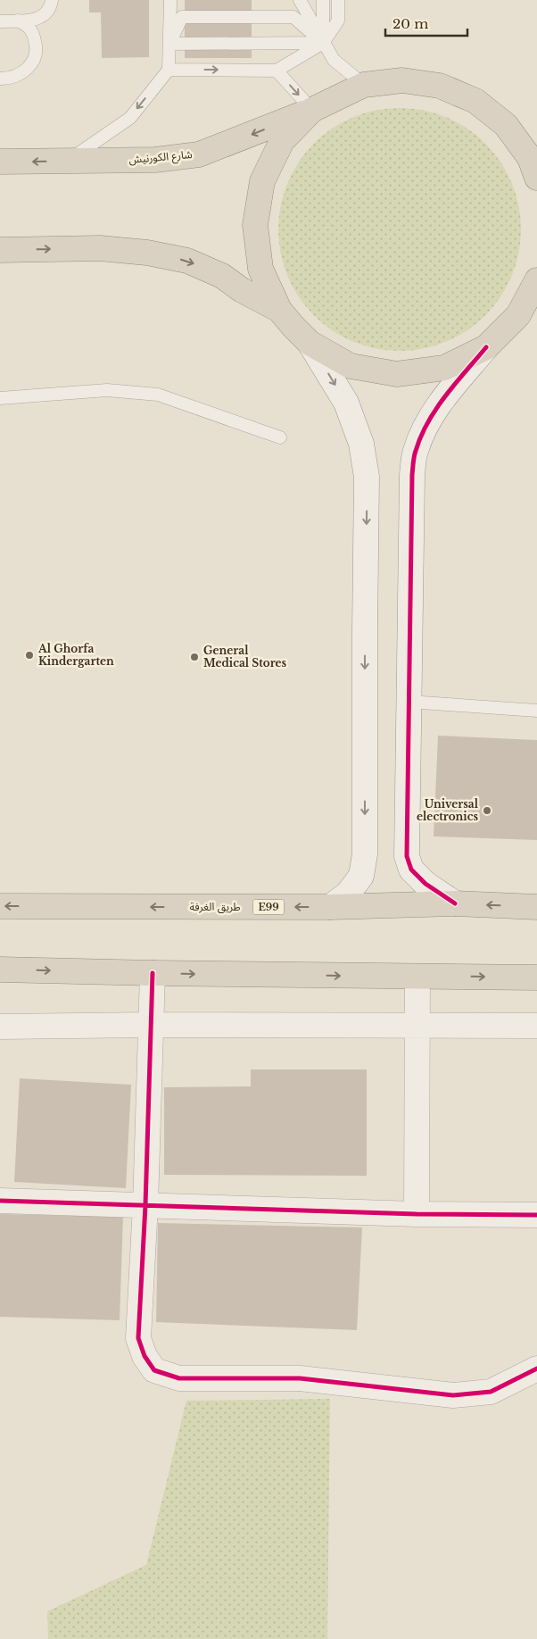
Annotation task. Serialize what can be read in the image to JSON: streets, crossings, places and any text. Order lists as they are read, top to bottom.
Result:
{
  "streets": {
    "highway": ["شارع الكورنيش", "طريق الغرفة", "E99"]
  },
  "places": ["Al Ghorfa Kindergarten", "General Medical Stores", "Universal electronics"],
  "scale_bar": "20 m"
}
